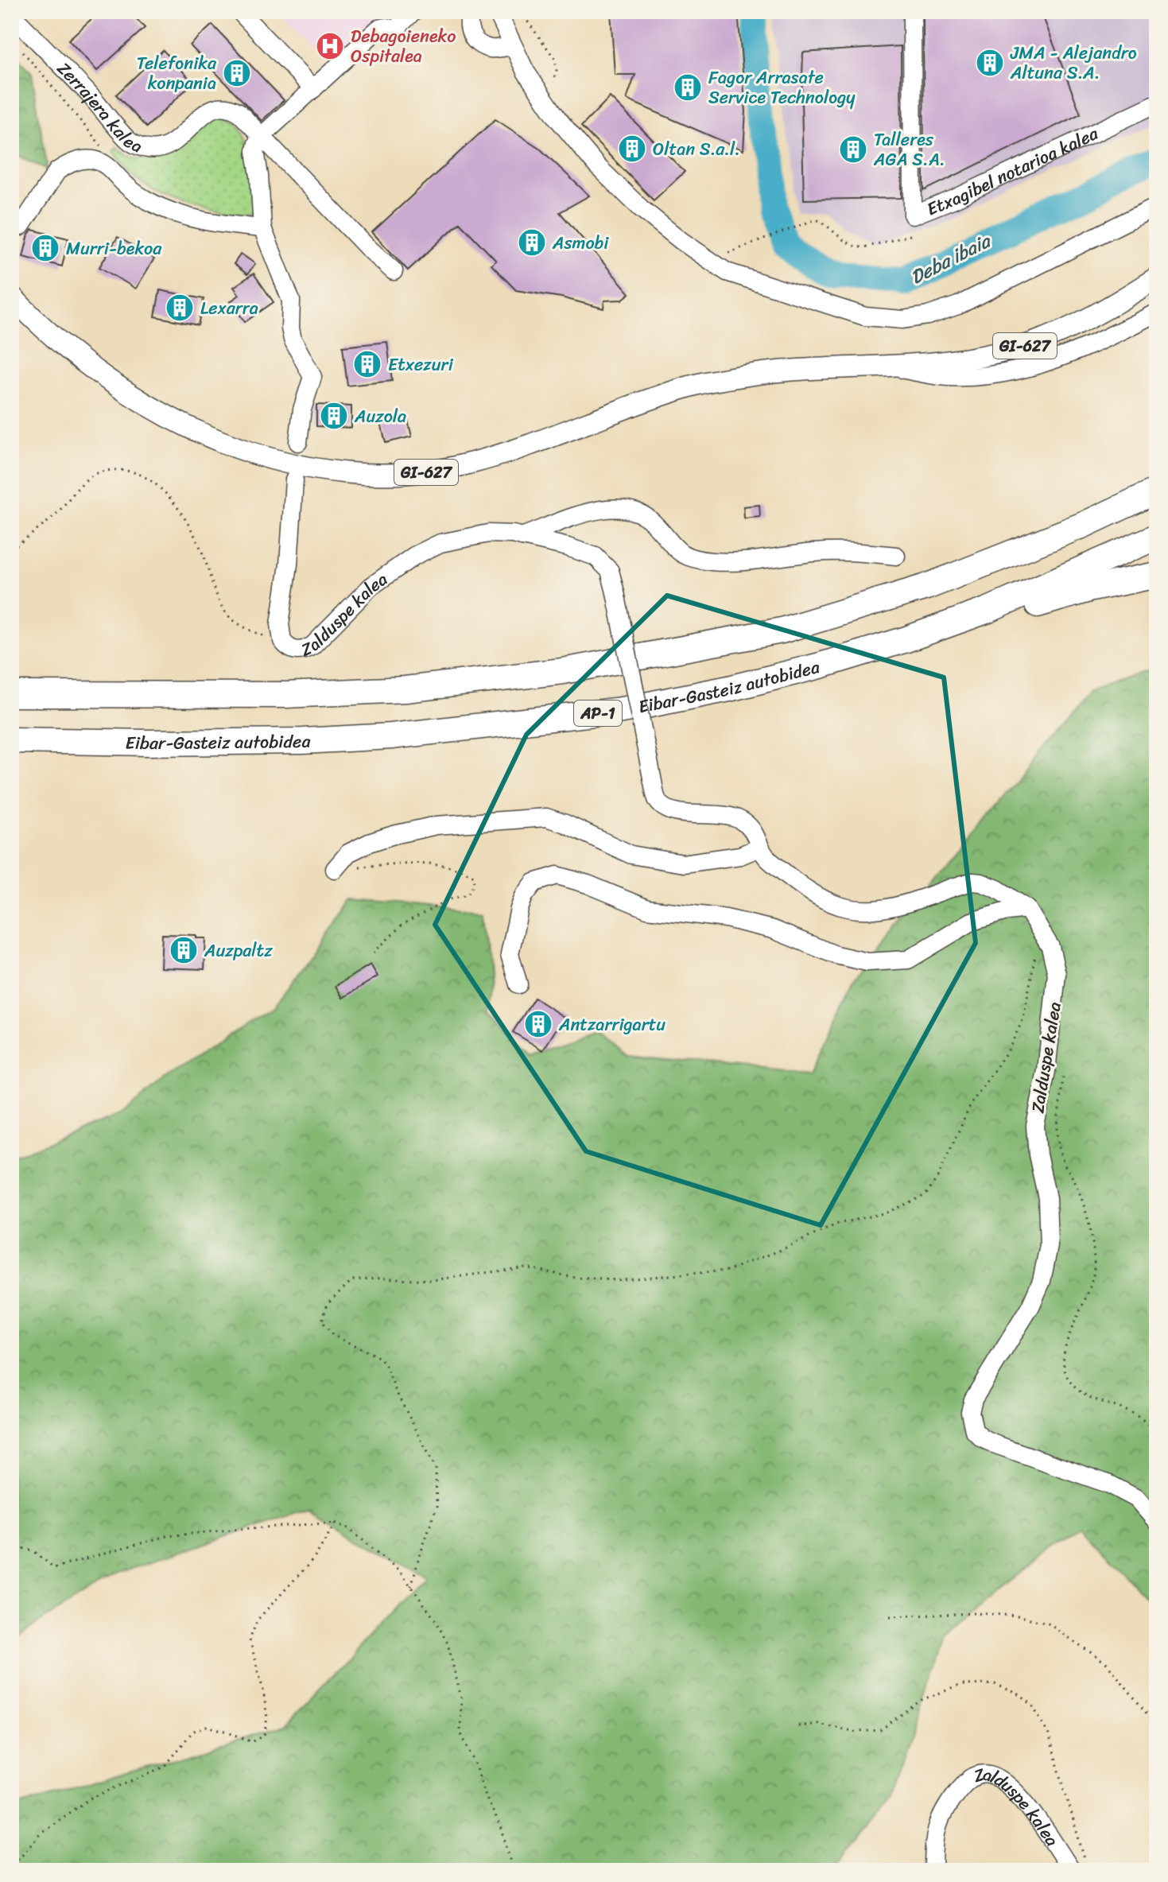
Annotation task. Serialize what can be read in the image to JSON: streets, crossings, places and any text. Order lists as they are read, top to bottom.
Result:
{
  "streets": {
    "highway": ["Eibar-Gasteiz autobidea", "AP-1"],
    "main road": ["GI-627"],
    "street": ["Zerrajera kalea", "Etxagibel notarioa kalea", "Zalduspe kalea"]
  },
  "water": ["Deba ibaia"],
  "places": {
    "hospital": ["Debagoieneko Ospitalea"],
    "building": [
      "JMA - Alejandro Altuna S.A.",
      "Telefonika konpania",
      "Fagor Arrasate Service Technology",
      "Oltan S.a.l.",
      "Talleres AGA S.A.",
      "Asmobi",
      "Murri-bekoa",
      "Lexarra",
      "Etxezuri",
      "Auzola",
      "Auzpaltz",
      "Antzarrigartu"
    ]
  }
}
